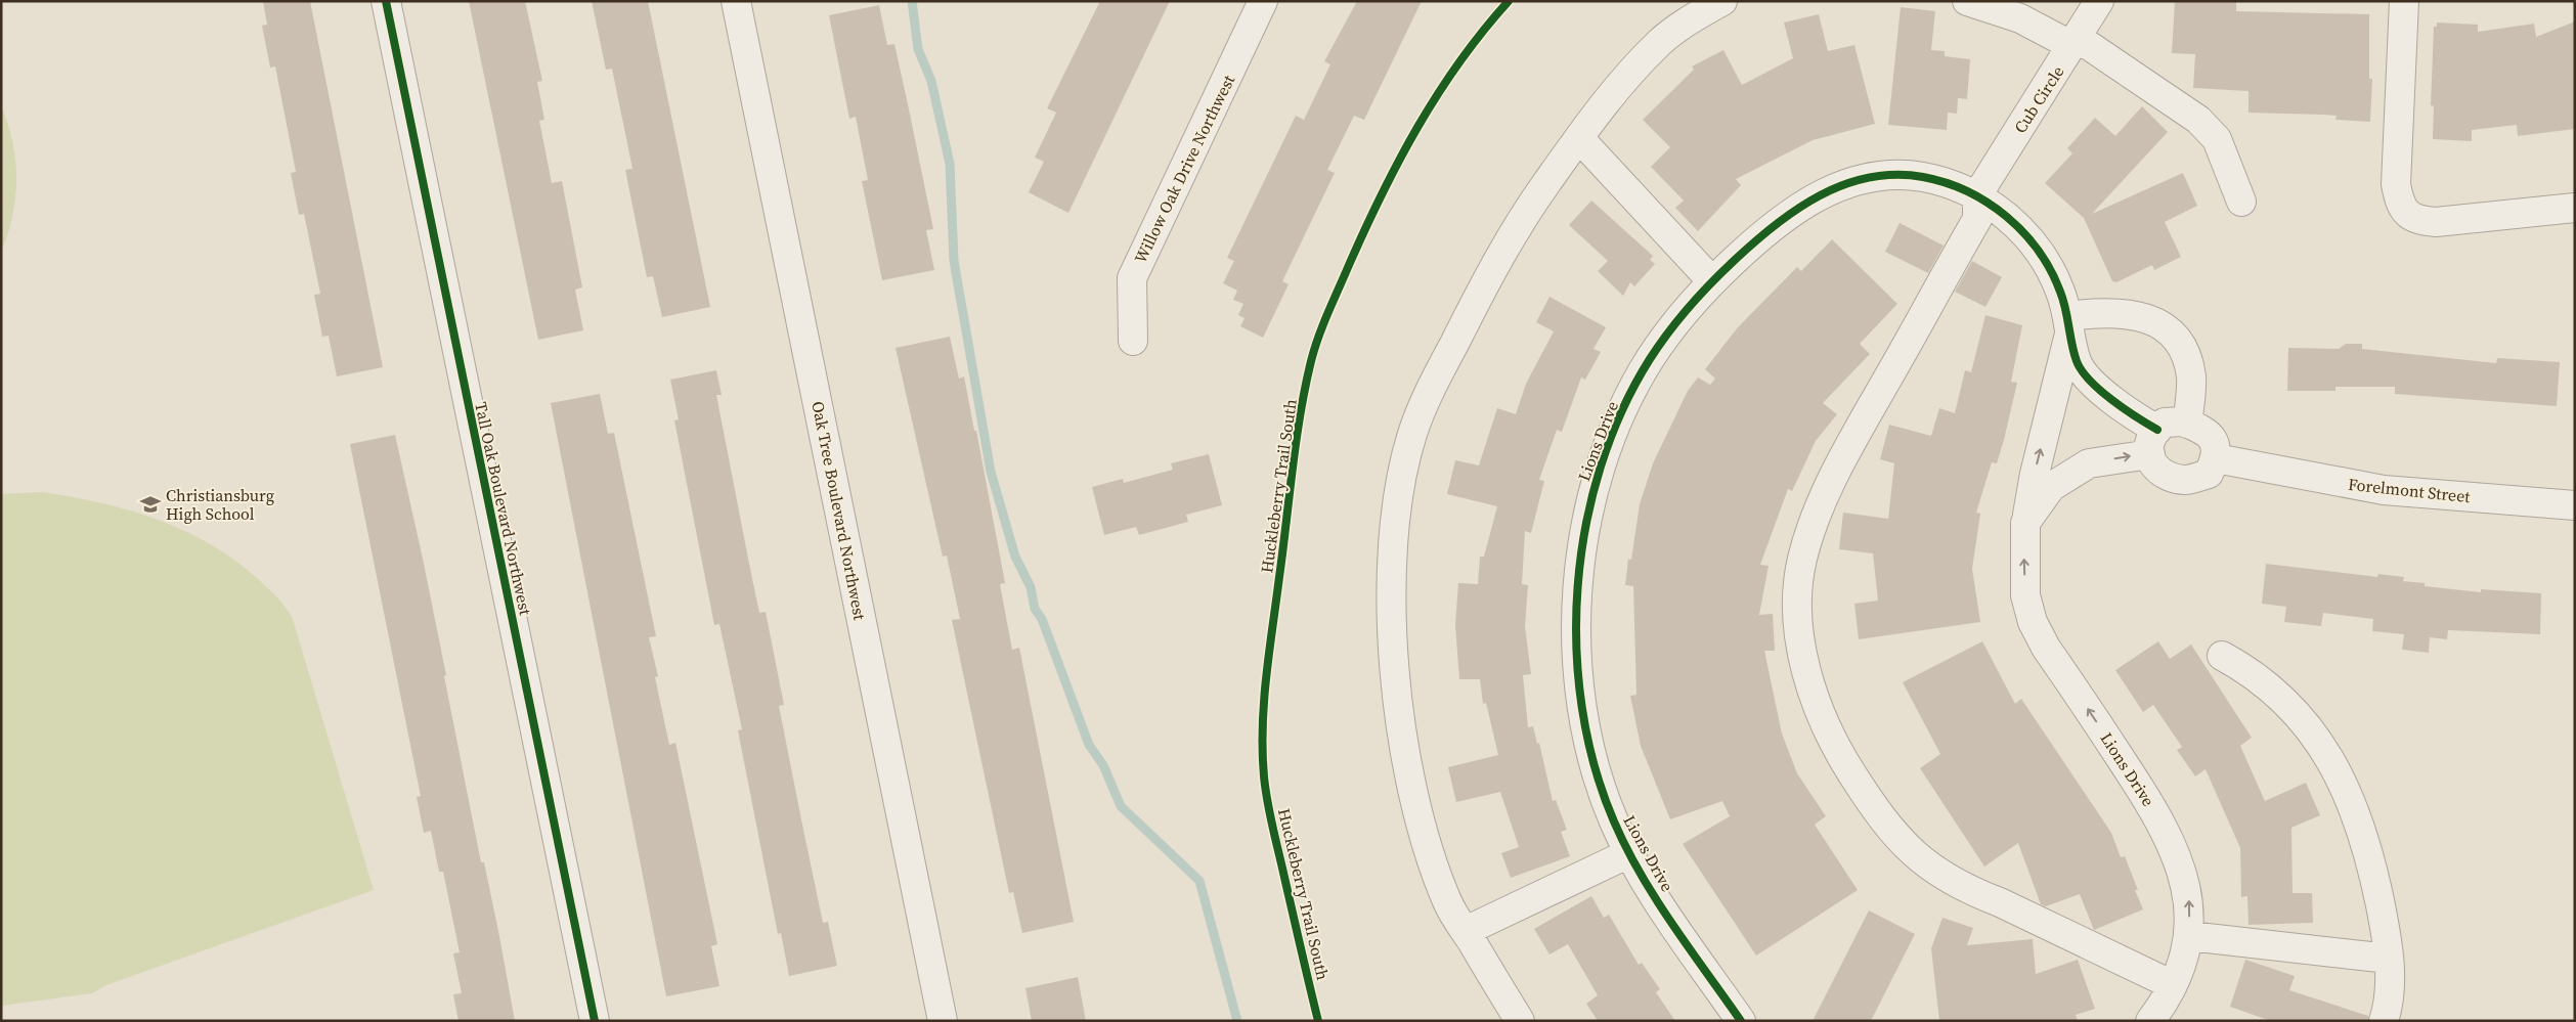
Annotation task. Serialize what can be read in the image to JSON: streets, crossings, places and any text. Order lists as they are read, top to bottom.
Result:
{
  "streets": {
    "street": [
      "Cub Circle",
      "Willow Oak Drive Northwest",
      "Lions Drive",
      "Forelmont Street",
      "Tall Oak Boulevard Northwest",
      "Oak Tree Boulevard Northwest"
    ],
    "cycle path": ["Huckleberry Trail South"]
  },
  "crossings": [
    ["Cub Circle", "Lions Drive"],
    ["Lions Drive", "Forelmont Street"]
  ],
  "places": {
    "school or university": ["Christiansburg High School"]
  }
}
